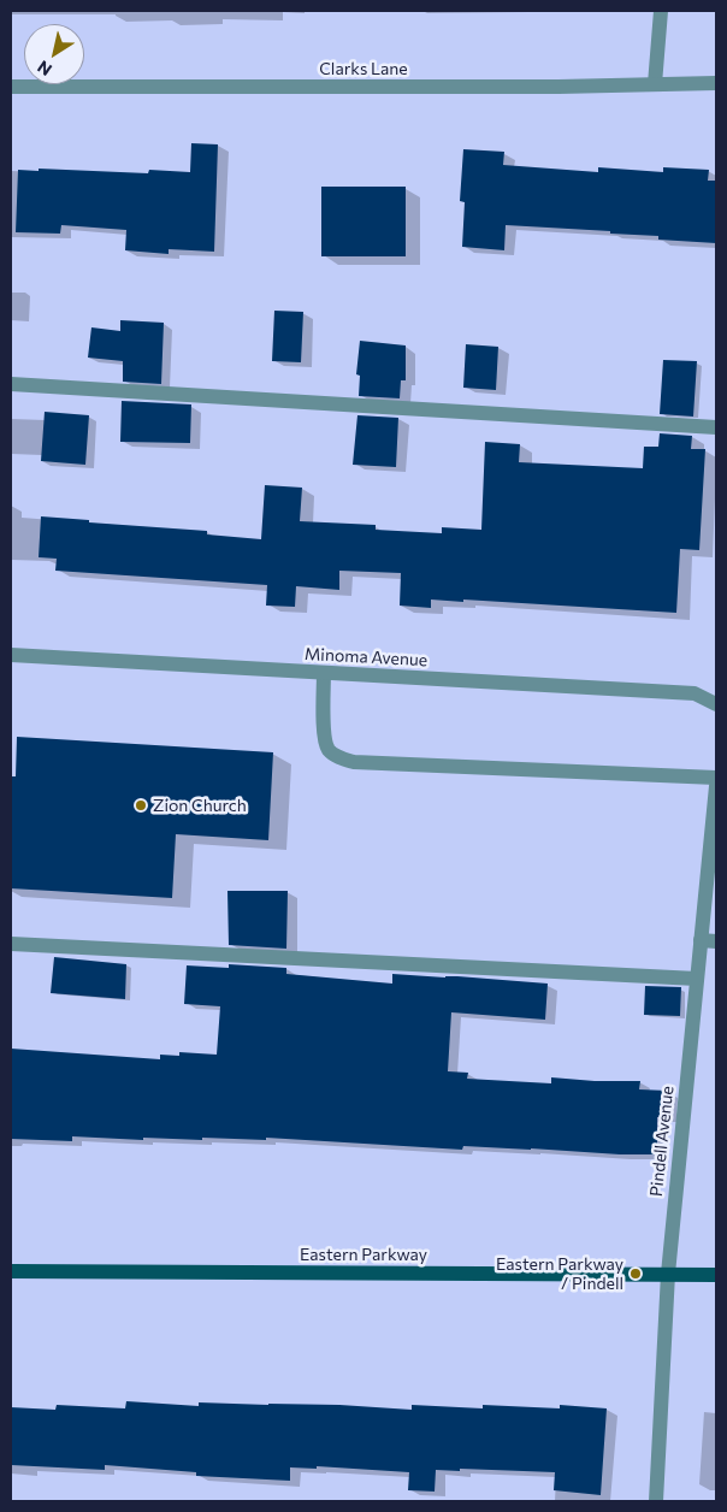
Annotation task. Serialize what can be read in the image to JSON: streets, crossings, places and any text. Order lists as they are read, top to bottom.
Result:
{
  "streets": {
    "main road": ["Eastern Parkway"],
    "street": ["Clarks Lane", "Minoma Avenue", "Pindell Avenue"]
  },
  "crossings": [
    ["Pindell Avenue", "Eastern Parkway"]
  ],
  "places": ["Zion Church", "Eastern Parkway / Pindell"],
  "north": "bottom left"
}
